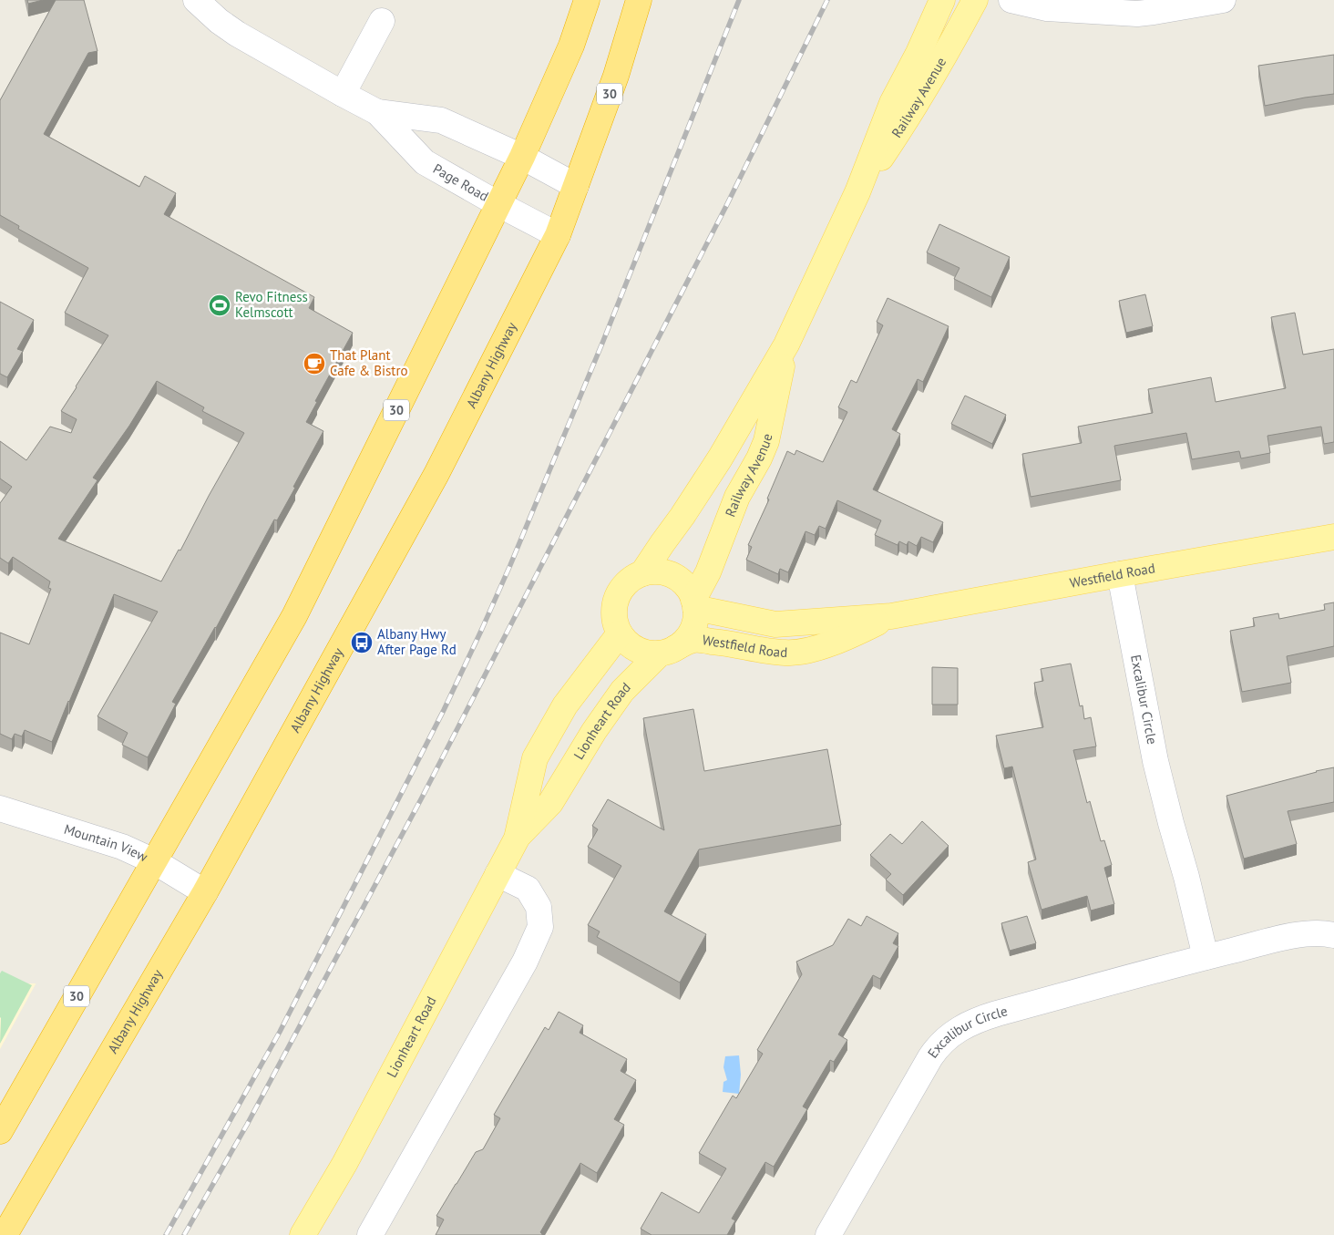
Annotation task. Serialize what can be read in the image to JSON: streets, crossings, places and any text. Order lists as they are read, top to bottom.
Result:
{
  "streets": {
    "highway": ["30", "Albany Highway"],
    "main road": ["Railway Avenue", "Westfield Road", "Lionheart Road"],
    "street": ["Page Road", "Excalibur Circle", "Mountain View"]
  },
  "crossings": [
    ["30", "Page Road"],
    ["30", "Mountain View"],
    ["Railway Avenue", "Westfield Road"],
    ["Railway Avenue", "Lionheart Road"],
    ["Page Road", "Albany Highway"],
    ["Albany Highway", "Mountain View"],
    ["Westfield Road", "Excalibur Circle"],
    ["Westfield Road", "Lionheart Road"]
  ],
  "places": {
    "sports": ["Revo Fitness Kelmscott"],
    "cafe": ["That Plant Cafe & Bistro"],
    "bus stop": ["Albany Hwy After Page Rd"]
  }
}
